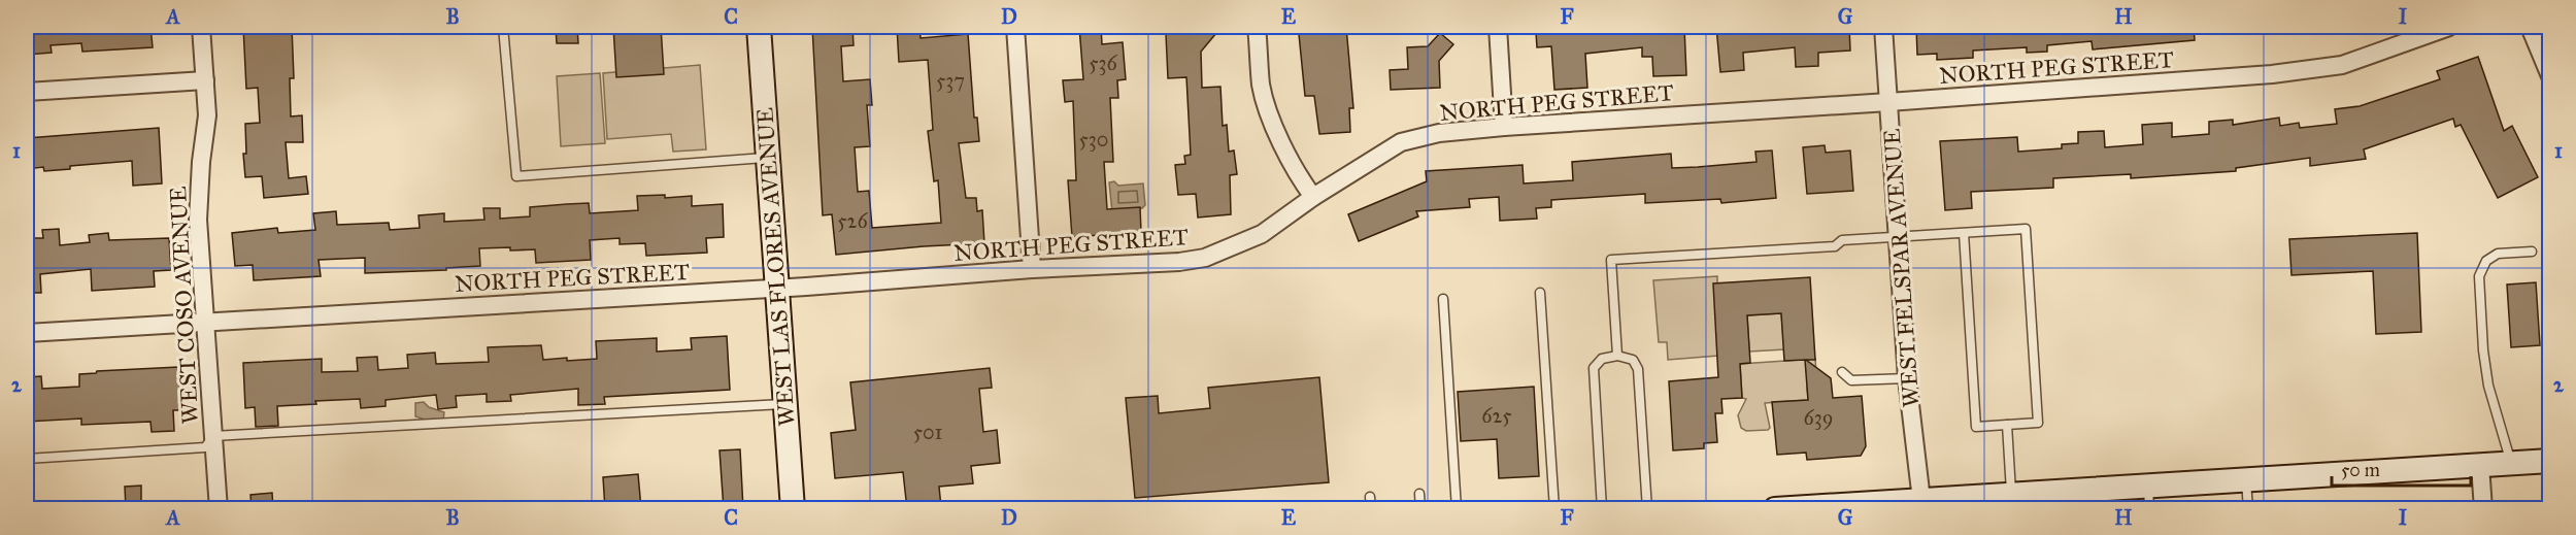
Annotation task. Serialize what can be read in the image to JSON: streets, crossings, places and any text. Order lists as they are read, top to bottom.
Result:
{
  "streets": {
    "main road": ["WEST LAS FLORES AVENUE"],
    "street": ["NORTH PEG STREET", "WEST FELSPAR AVENUE", "WEST COSO AVENUE"]
  },
  "crossings": [
    ["NORTH PEG STREET", "WEST LAS FLORES AVENUE"],
    ["NORTH PEG STREET", "WEST FELSPAR AVENUE"],
    ["NORTH PEG STREET", "WEST COSO AVENUE"]
  ],
  "house_numbers": [
    "536",
    "537",
    "530",
    "526",
    "625",
    "639",
    "501"
  ],
  "scale_bar": "50 m",
  "grid": {
    "columns": [
      "A",
      "B",
      "C",
      "D",
      "E",
      "F",
      "G",
      "H",
      "I"
    ],
    "rows": ["1", "2"]
  }
}
